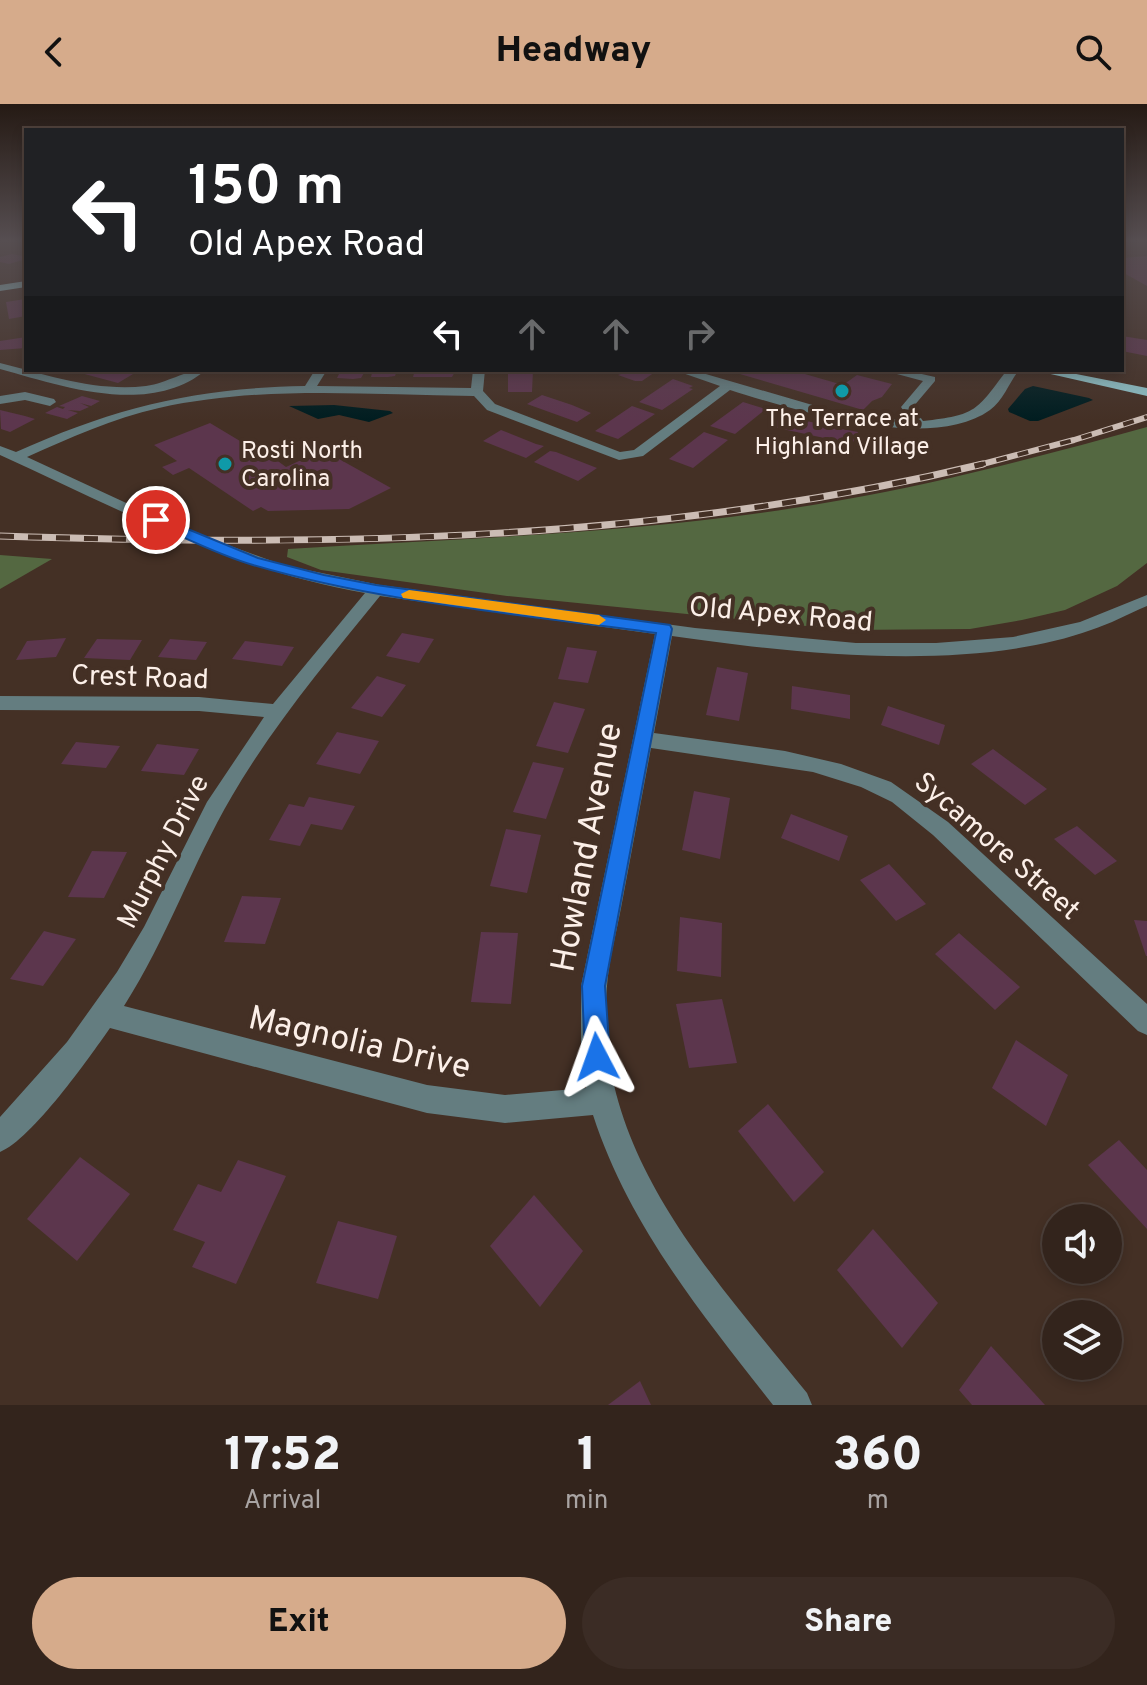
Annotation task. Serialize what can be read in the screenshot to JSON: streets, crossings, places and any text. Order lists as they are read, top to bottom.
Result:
{
  "streets": {
    "street": [
      "Old Apex Road",
      "Crest Road",
      "Sycamore Street",
      "Howland Avenue",
      "Murphy Drive",
      "Magnolia Drive"
    ]
  },
  "crossings": [
    ["Old Apex Road", "Howland Avenue"],
    ["Old Apex Road", "Murphy Drive"],
    ["Crest Road", "Murphy Drive"],
    ["Sycamore Street", "Howland Avenue"],
    ["Howland Avenue", "Magnolia Drive"],
    ["Murphy Drive", "Magnolia Drive"]
  ],
  "places": ["The Terrace at Highland Village", "Rosti North Carolina"],
  "page": {
    "header": "Headway",
    "turn": ["150 m", "Old Apex Road"],
    "eta": [
      "17:52",
      "Arrival",
      "1",
      "min",
      "360",
      "m"
    ],
    "buttons": ["Exit", "Share"]
  }
}
